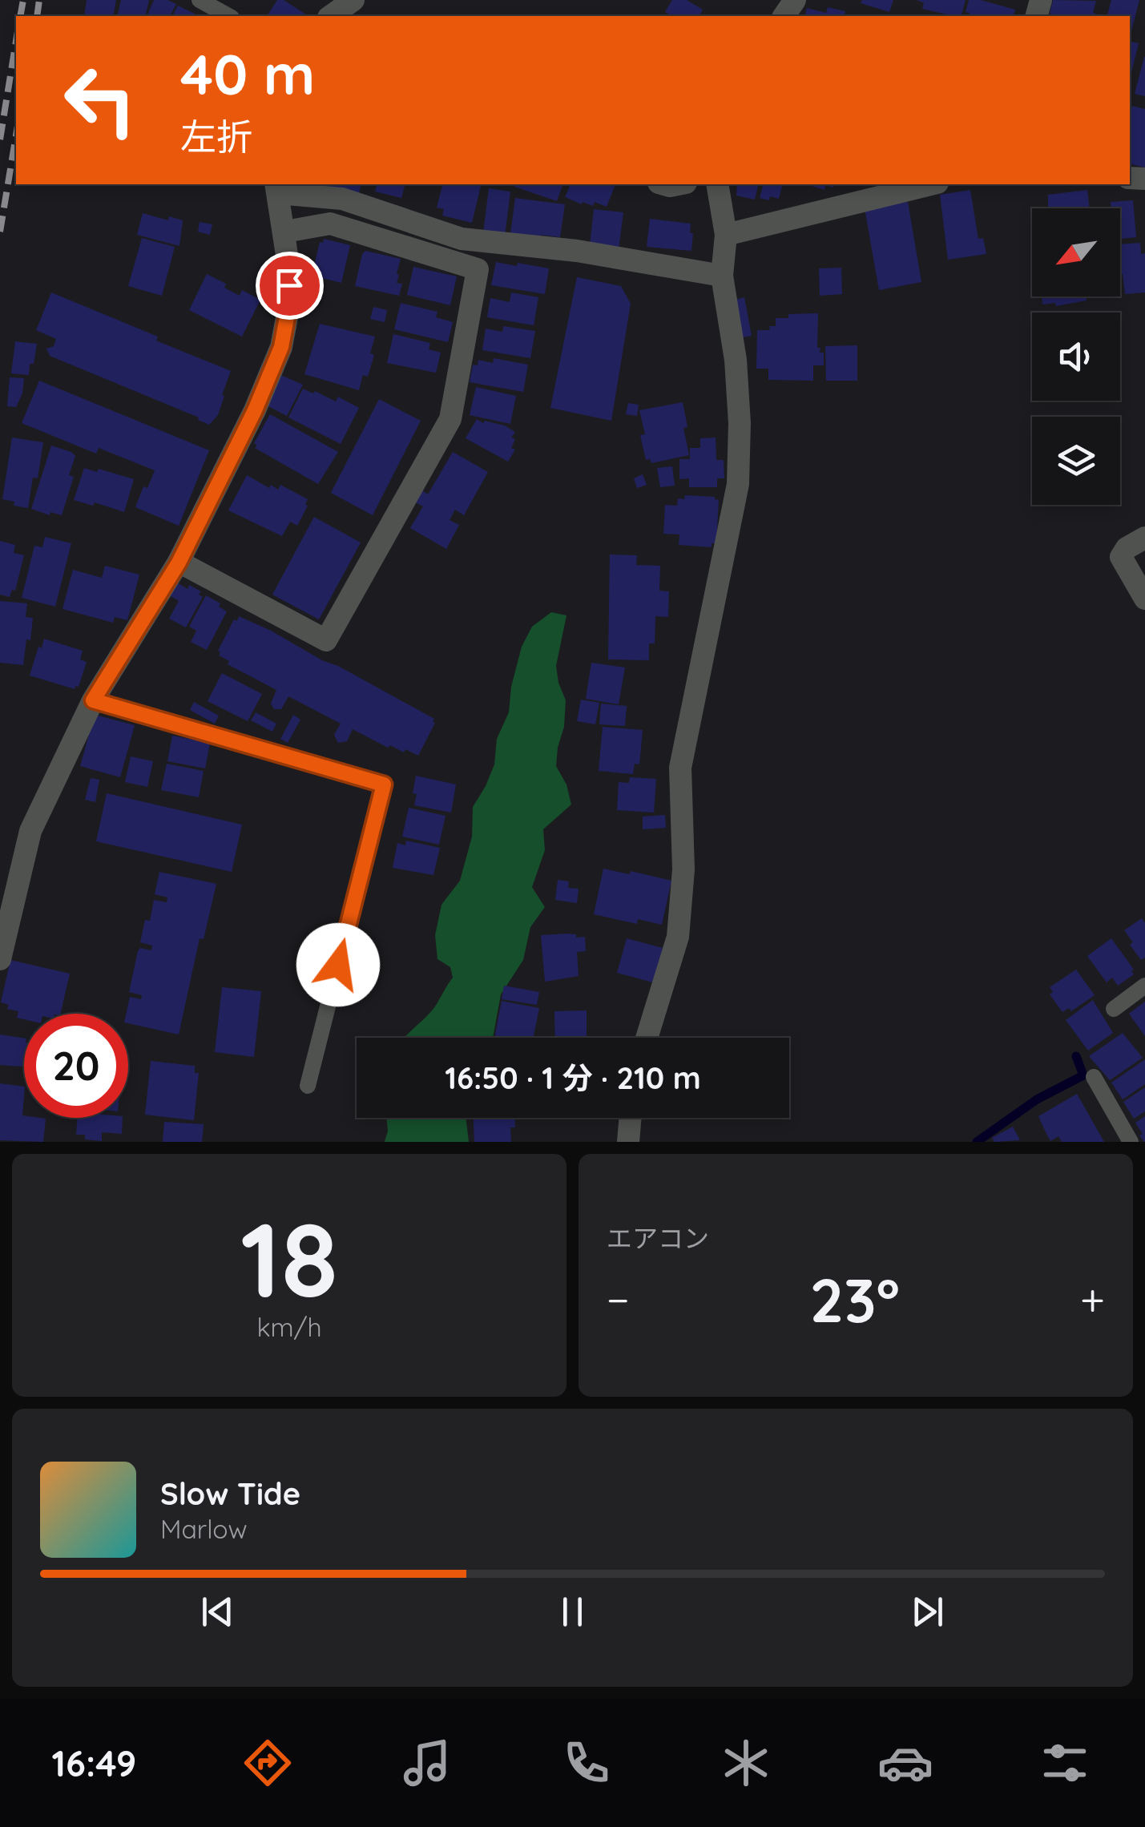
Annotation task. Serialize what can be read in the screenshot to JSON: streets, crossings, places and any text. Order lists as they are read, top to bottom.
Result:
{
  "north": "bottom left",
  "page": {
    "turn": ["40 m", "左折"],
    "limit": "20",
    "trip": "16:50 · 1 分 · 210 m",
    "tile": [
      ["18", "km/h"],
      "エアコン"
    ],
    "heat": ["−", "23°", "+"],
    "song": ["Slow Tide", "Marlow"],
    "tabs": "16:49"
  }
}
